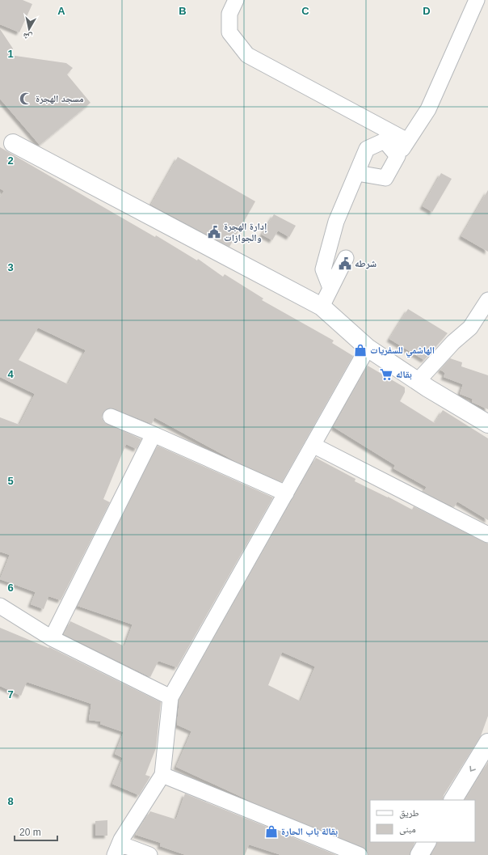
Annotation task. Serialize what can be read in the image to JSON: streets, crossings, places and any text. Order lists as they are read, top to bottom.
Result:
{
  "places": {
    "mosque": ["مسجد الهجرة"],
    "public building": ["إدارة الهجرة والجوازات", "شرطه"],
    "shop": ["الهاشمي للسفريات", "بقالة باب الحارة"],
    "supermarket": ["بقاله"]
  },
  "legend": ["طريق", "مبنى"],
  "scale_bar": "20 m",
  "north": "bottom",
  "grid": {
    "columns": [
      "A",
      "B",
      "C",
      "D"
    ],
    "rows": [
      "1",
      "2",
      "3",
      "4",
      "5",
      "6",
      "7",
      "8"
    ]
  }
}
